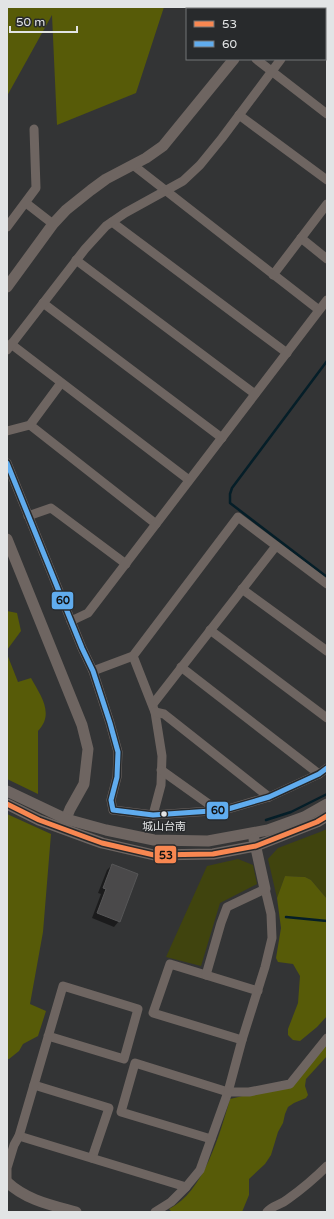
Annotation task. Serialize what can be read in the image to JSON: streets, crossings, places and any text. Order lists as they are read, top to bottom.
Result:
{
  "places": ["城山台南"],
  "lines": ["transit line 60", "transit line 53"],
  "legend": ["53", "60"],
  "scale_bar": "50 m"
}
